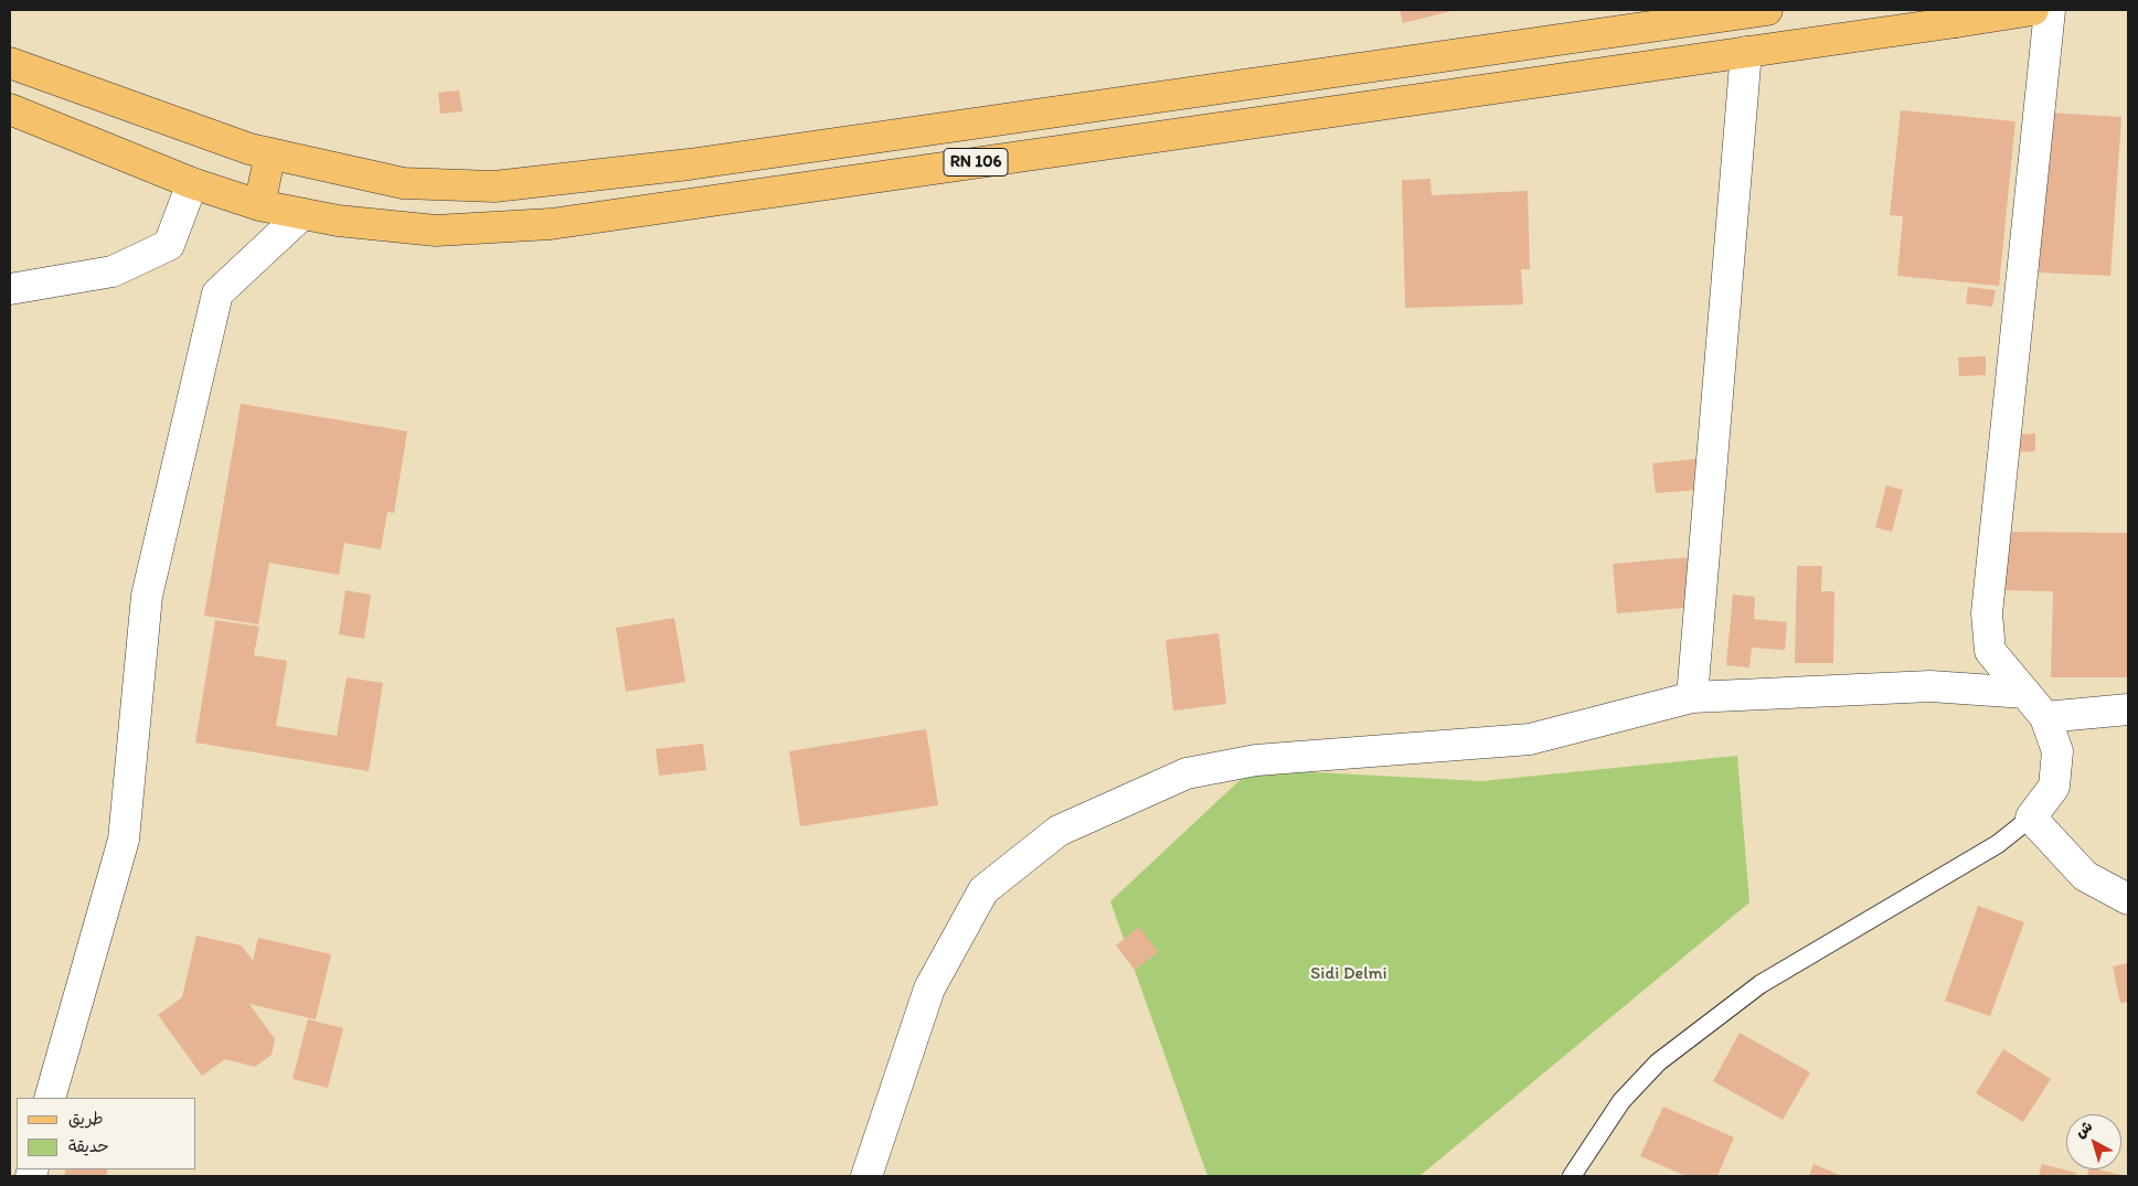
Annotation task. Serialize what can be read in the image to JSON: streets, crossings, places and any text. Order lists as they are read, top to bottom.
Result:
{
  "streets": {
    "main road": ["RN 106"]
  },
  "parks": ["Sidi Delmi"],
  "legend": ["طريق", "حديقة"],
  "north": "top left"
}
